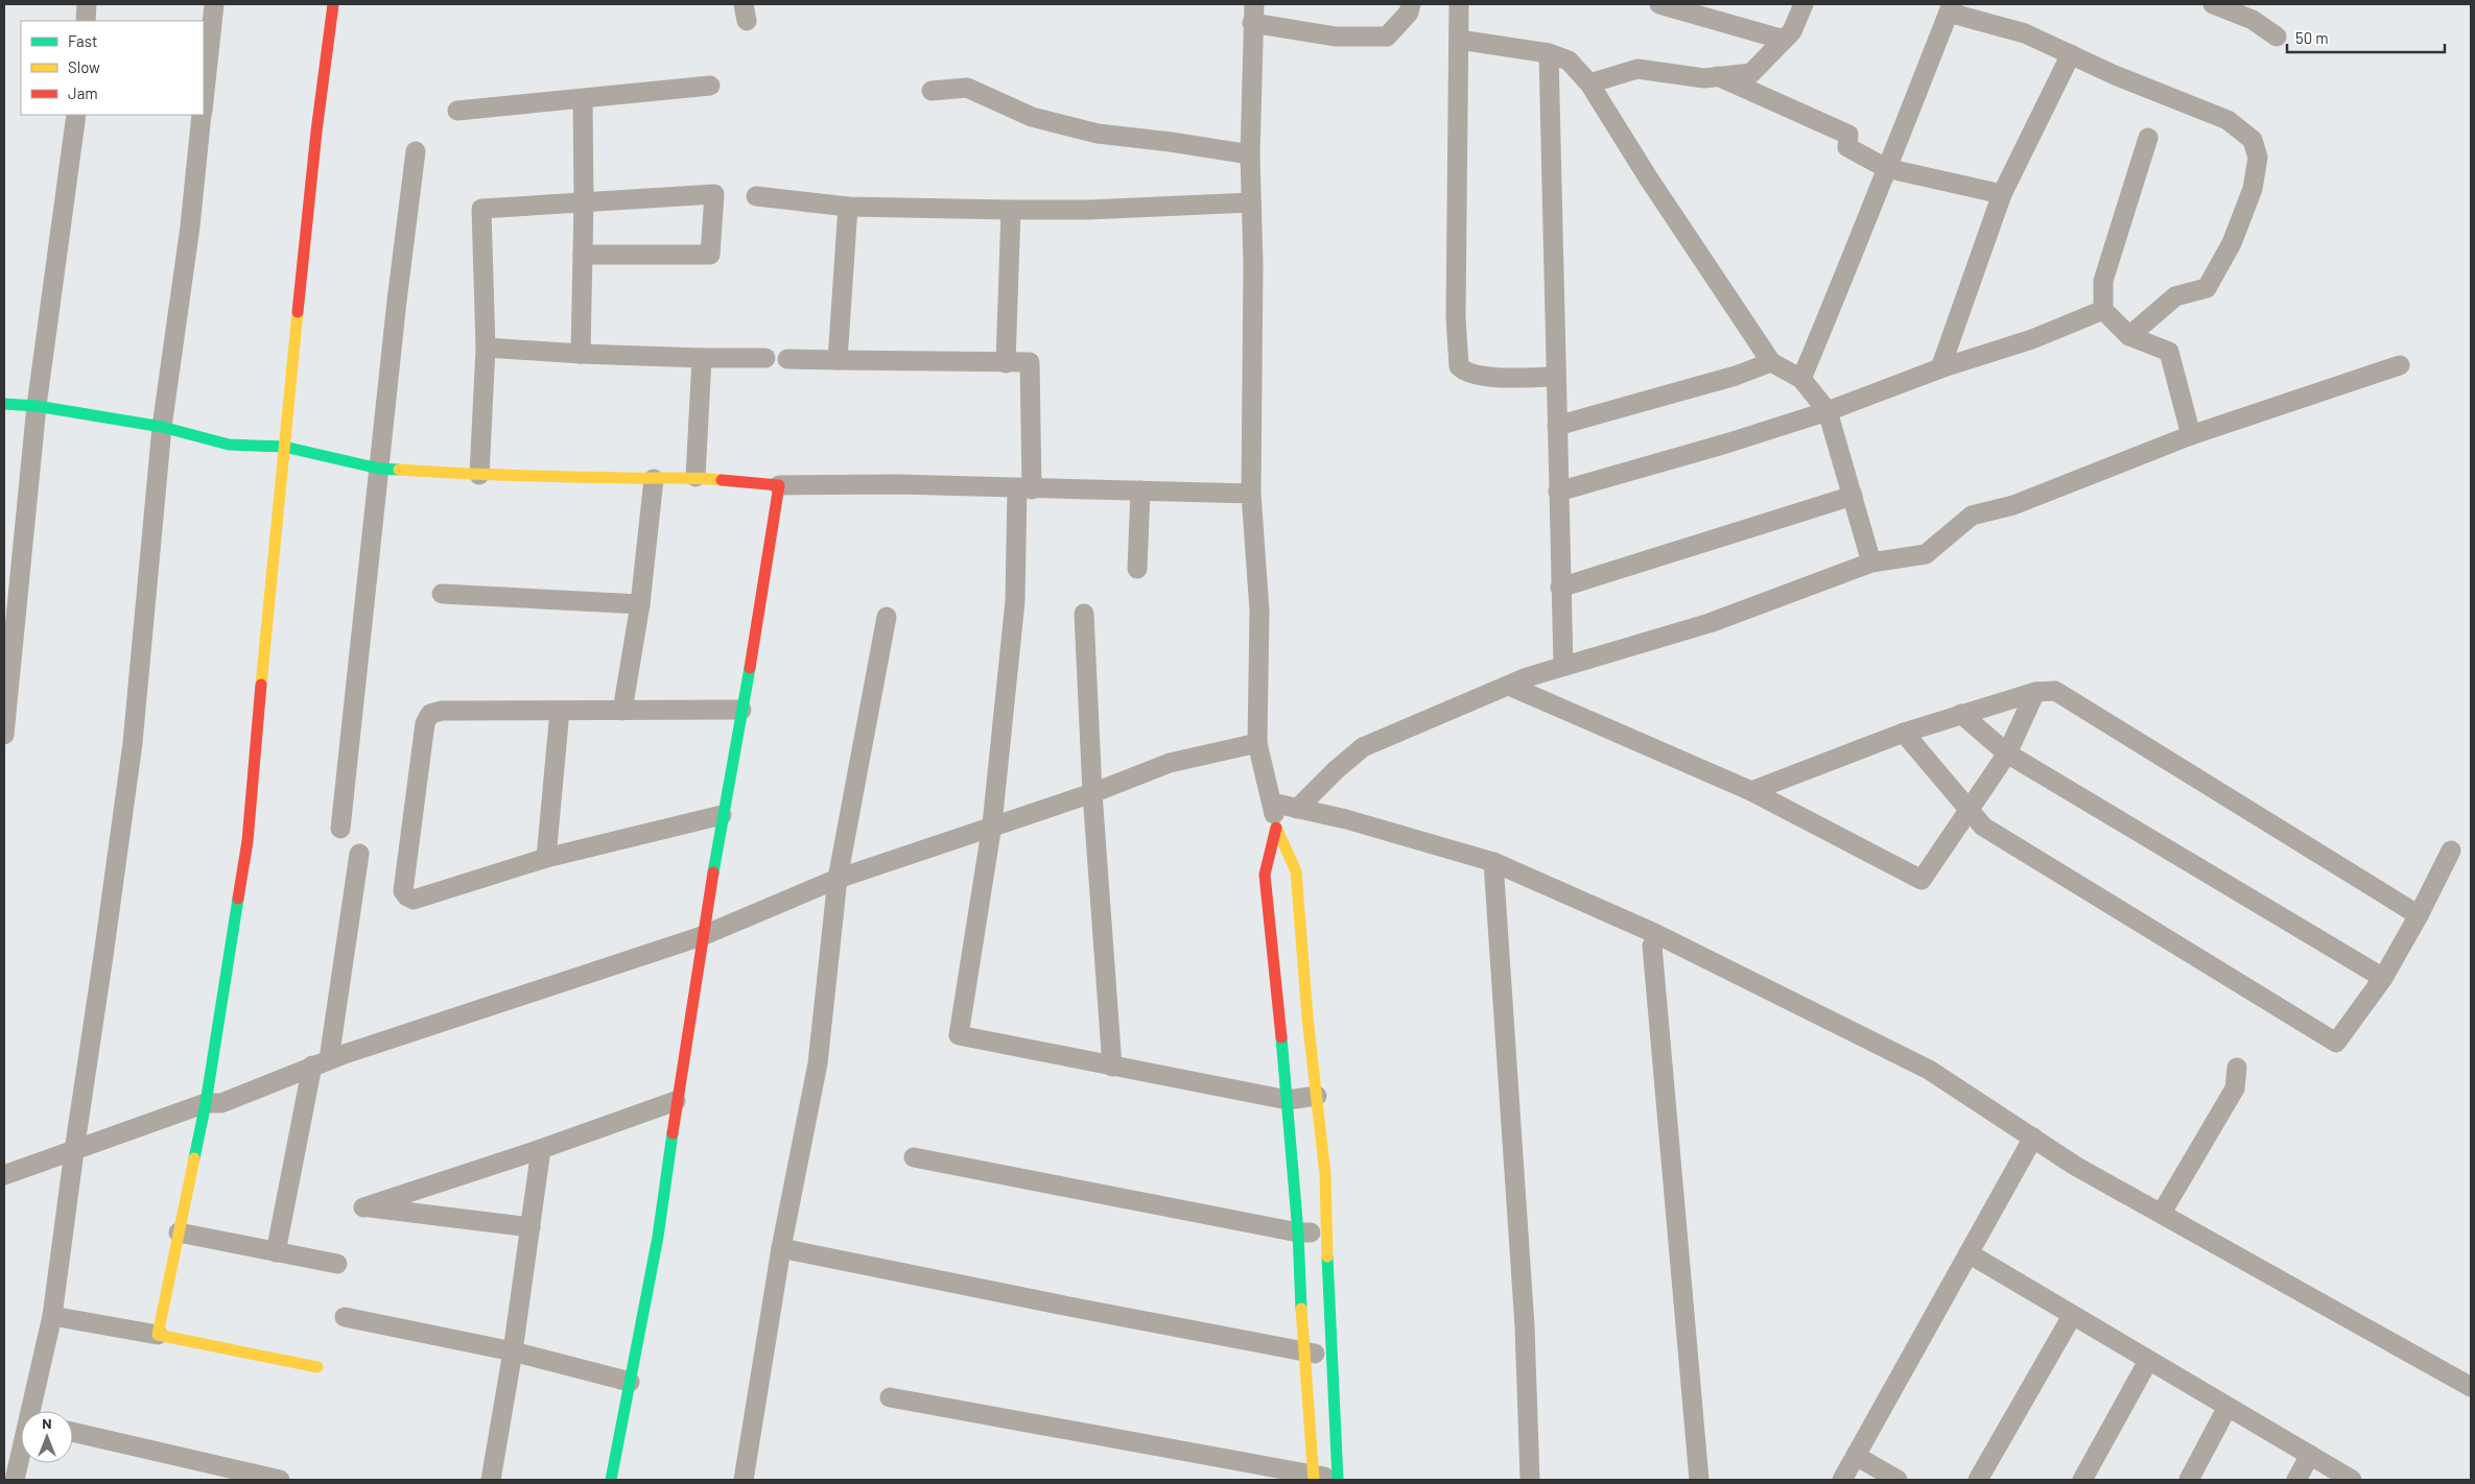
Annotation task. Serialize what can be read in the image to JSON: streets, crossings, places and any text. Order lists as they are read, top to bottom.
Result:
{
  "legend": ["Fast", "Slow", "Jam"],
  "scale_bar": "50 m",
  "north": "top"
}
